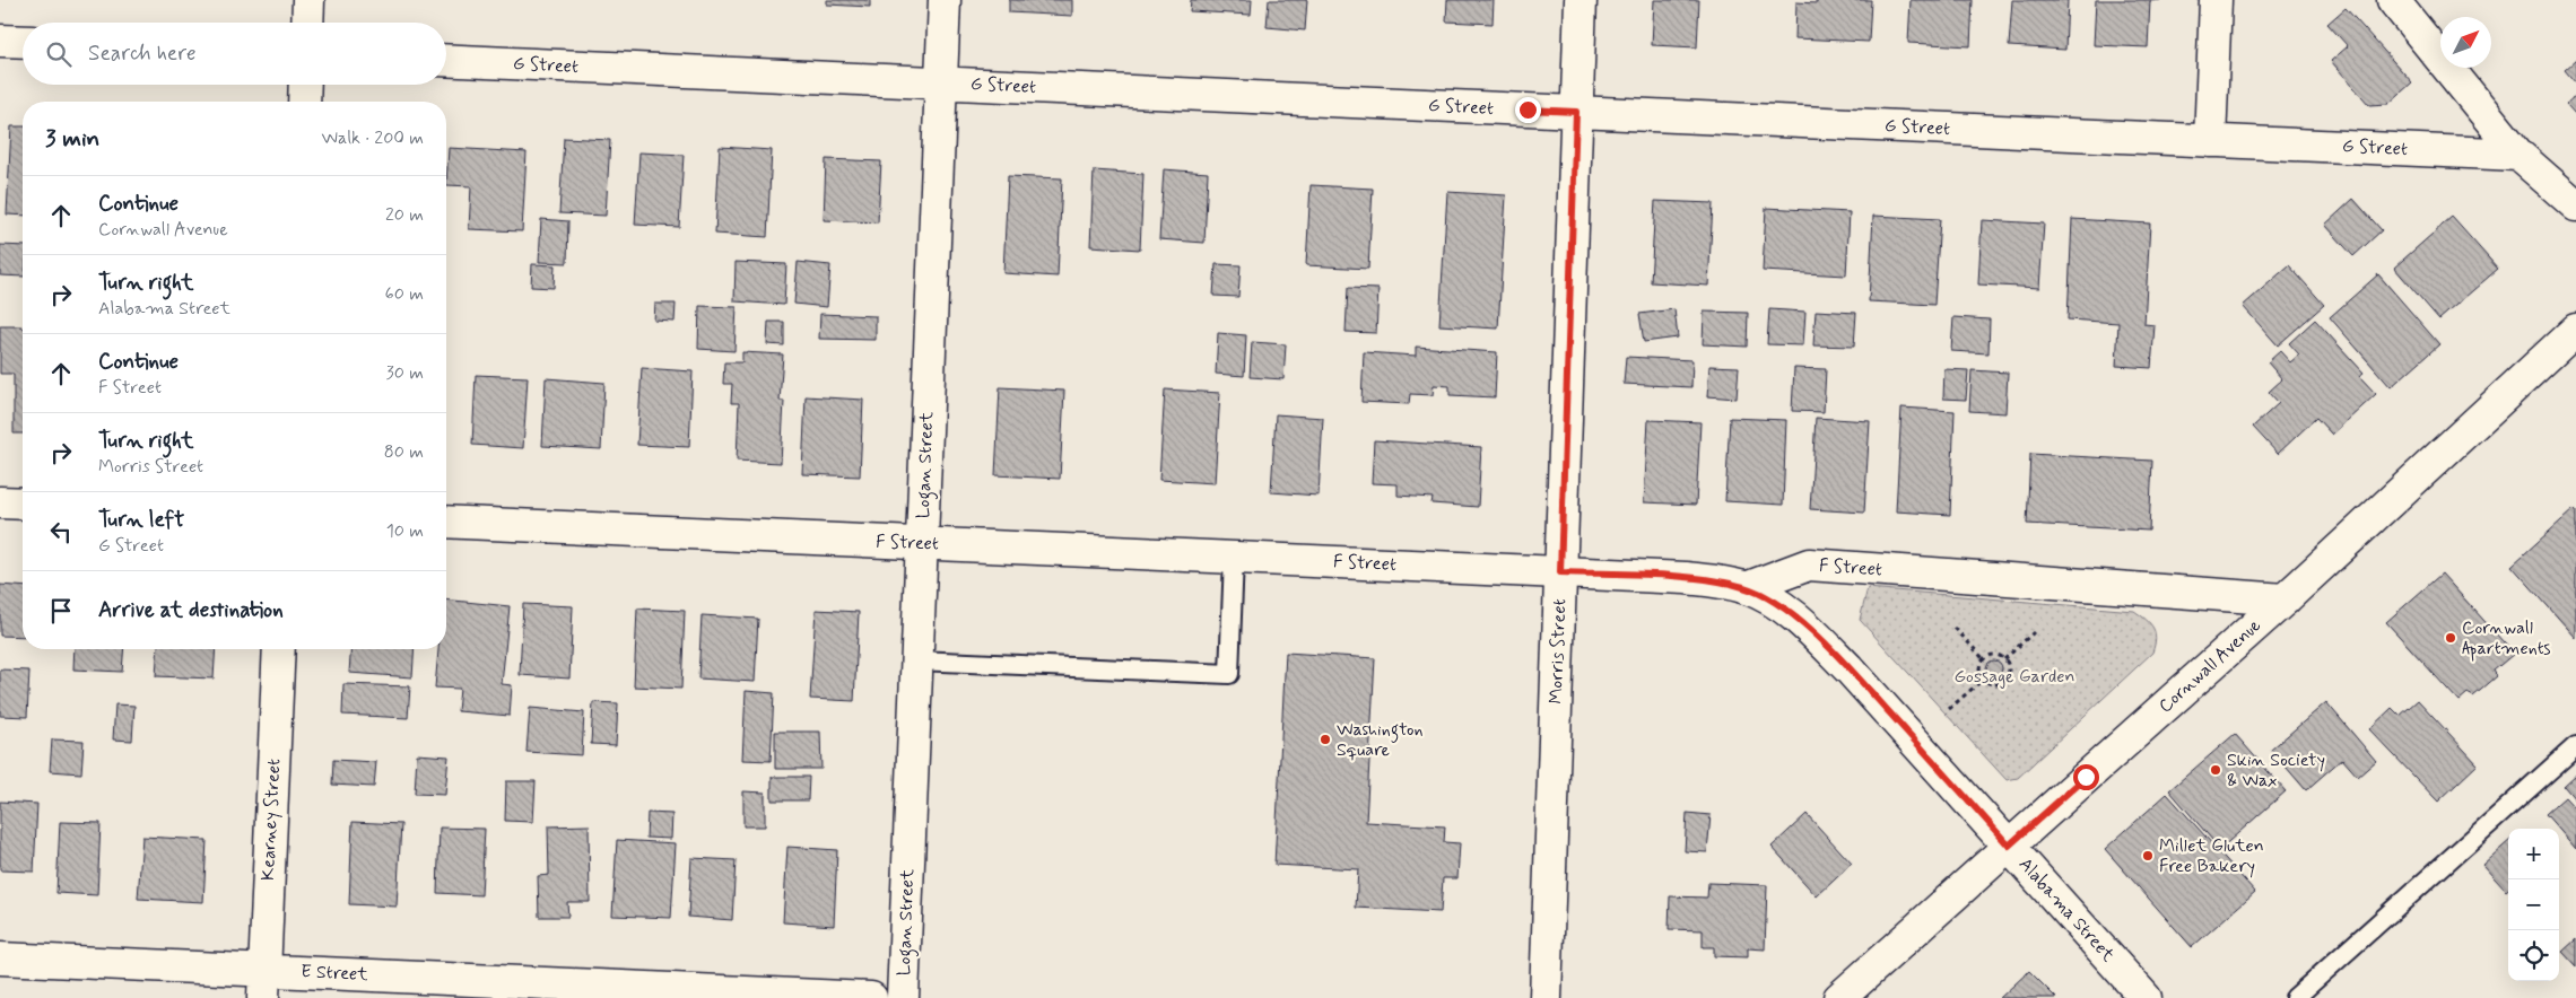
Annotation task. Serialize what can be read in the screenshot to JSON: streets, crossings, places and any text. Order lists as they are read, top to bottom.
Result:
{
  "streets": {
    "street": [
      "G Street",
      "Logan Street",
      "F Street",
      "Morris Street",
      "Cornwall Avenue",
      "Kearney Street",
      "Alabama Street",
      "E Street"
    ]
  },
  "crossings": [
    ["G Street", "Logan Street"],
    ["G Street", "Morris Street"],
    ["Logan Street", "F Street"],
    ["F Street", "Morris Street"],
    ["F Street", "Cornwall Avenue"],
    ["F Street", "Alabama Street"],
    ["Cornwall Avenue", "Alabama Street"],
    ["Kearney Street", "E Street"]
  ],
  "parks": ["Gossage Garden"],
  "places": [
    "Cornwall Apartments",
    "Washington Square",
    "Skin Society & Wax",
    "Millet Gluten Free Bakery"
  ],
  "north": "top right",
  "page": {
    "search": "Search here",
    "heading": ["3 min", "Walk · 200 m"],
    "list": [
      ["Continue", "Cornwall Avenue", "20 m"],
      ["Turn right", "Alabama Street", "60 m"],
      ["Continue", "F Street", "30 m"],
      ["Turn right", "Morris Street", "80 m"],
      ["Turn left", "G Street", "10 m"],
      "Arrive at destination"
    ],
    "map_buttons": ["+", "−"]
  }
}
